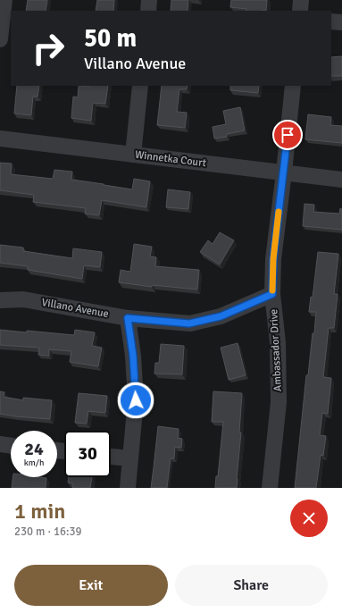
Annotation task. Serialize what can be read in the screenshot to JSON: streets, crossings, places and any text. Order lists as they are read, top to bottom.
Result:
{
  "streets": {
    "street": ["Winnetka Court", "Villano Avenue", "Ambassador Drive"]
  },
  "crossings": [
    ["Winnetka Court", "Ambassador Drive"],
    ["Villano Avenue", "Ambassador Drive"]
  ],
  "page": {
    "turn": ["50 m", "Villano Avenue"],
    "speed": "24 km/h",
    "limit": "30",
    "heading": ["1 min", "230 m · 16:39"],
    "buttons": ["Exit", "Share"]
  }
}
